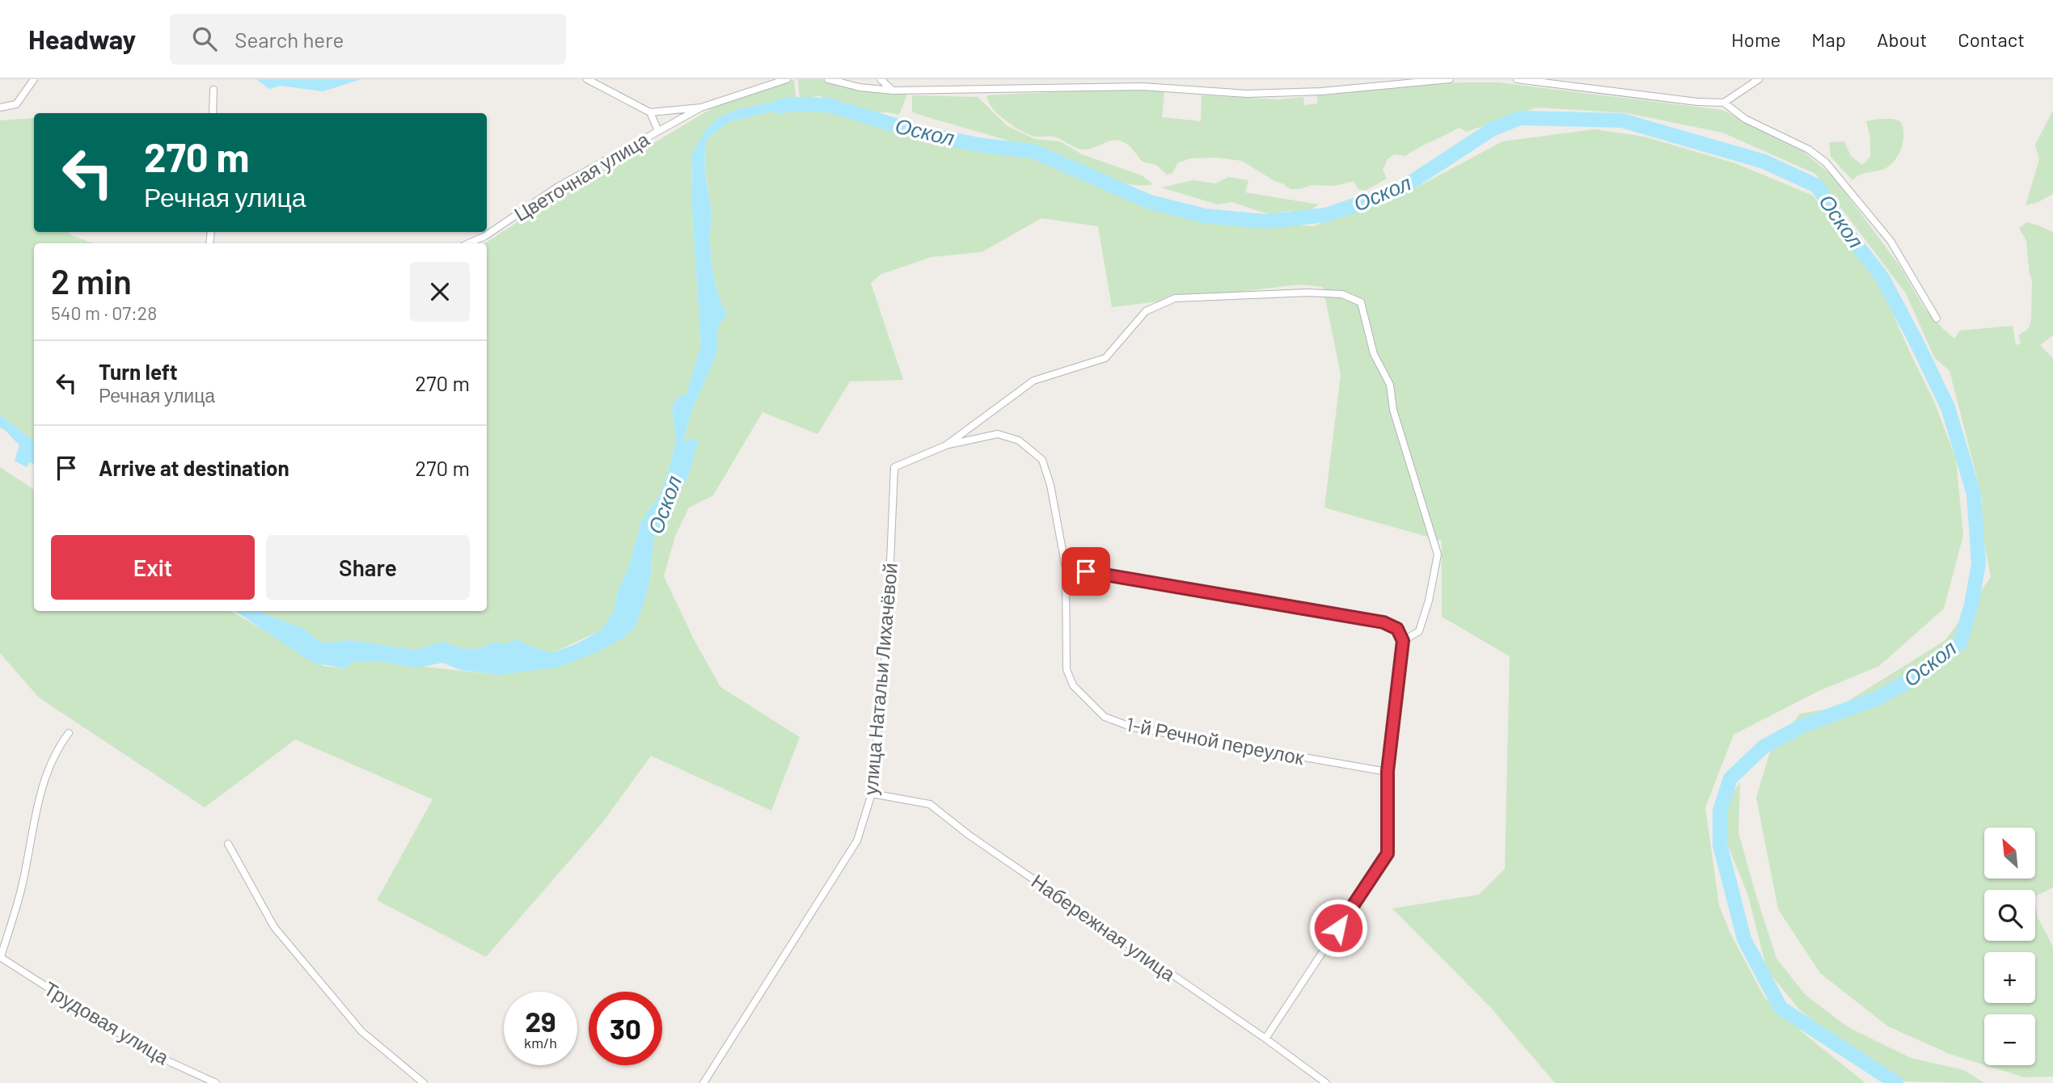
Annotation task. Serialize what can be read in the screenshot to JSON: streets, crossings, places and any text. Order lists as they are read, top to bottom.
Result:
{
  "streets": {
    "street": [
      "Цветочная улица",
      "улица Натальи Лихачёвой",
      "1-й Речной переулок",
      "Набережная улица",
      "Трудовая улица"
    ]
  },
  "crossings": [
    ["улица Натальи Лихачёвой", "1-й Речной переулок"],
    ["улица Натальи Лихачёвой", "Набережная улица"]
  ],
  "water": ["Оскол"],
  "north": "top left",
  "page": {
    "header": "Headway",
    "search": "Search here",
    "nav": [
      "Home",
      "Map",
      "About",
      "Contact"
    ],
    "turn": ["270 m", "Речная улица"],
    "heading": ["2 min", "540 m · 07:28"],
    "list": [
      {
        "name": "Turn left",
        "note": "Речная улица",
        "value": "270 m"
      },
      {
        "name": "Arrive at destination",
        "value": "270 m"
      }
    ],
    "buttons": ["Exit", "Share"],
    "map_buttons": ["+", "−"],
    "speed": "29 km/h",
    "limit": "30"
  }
}
